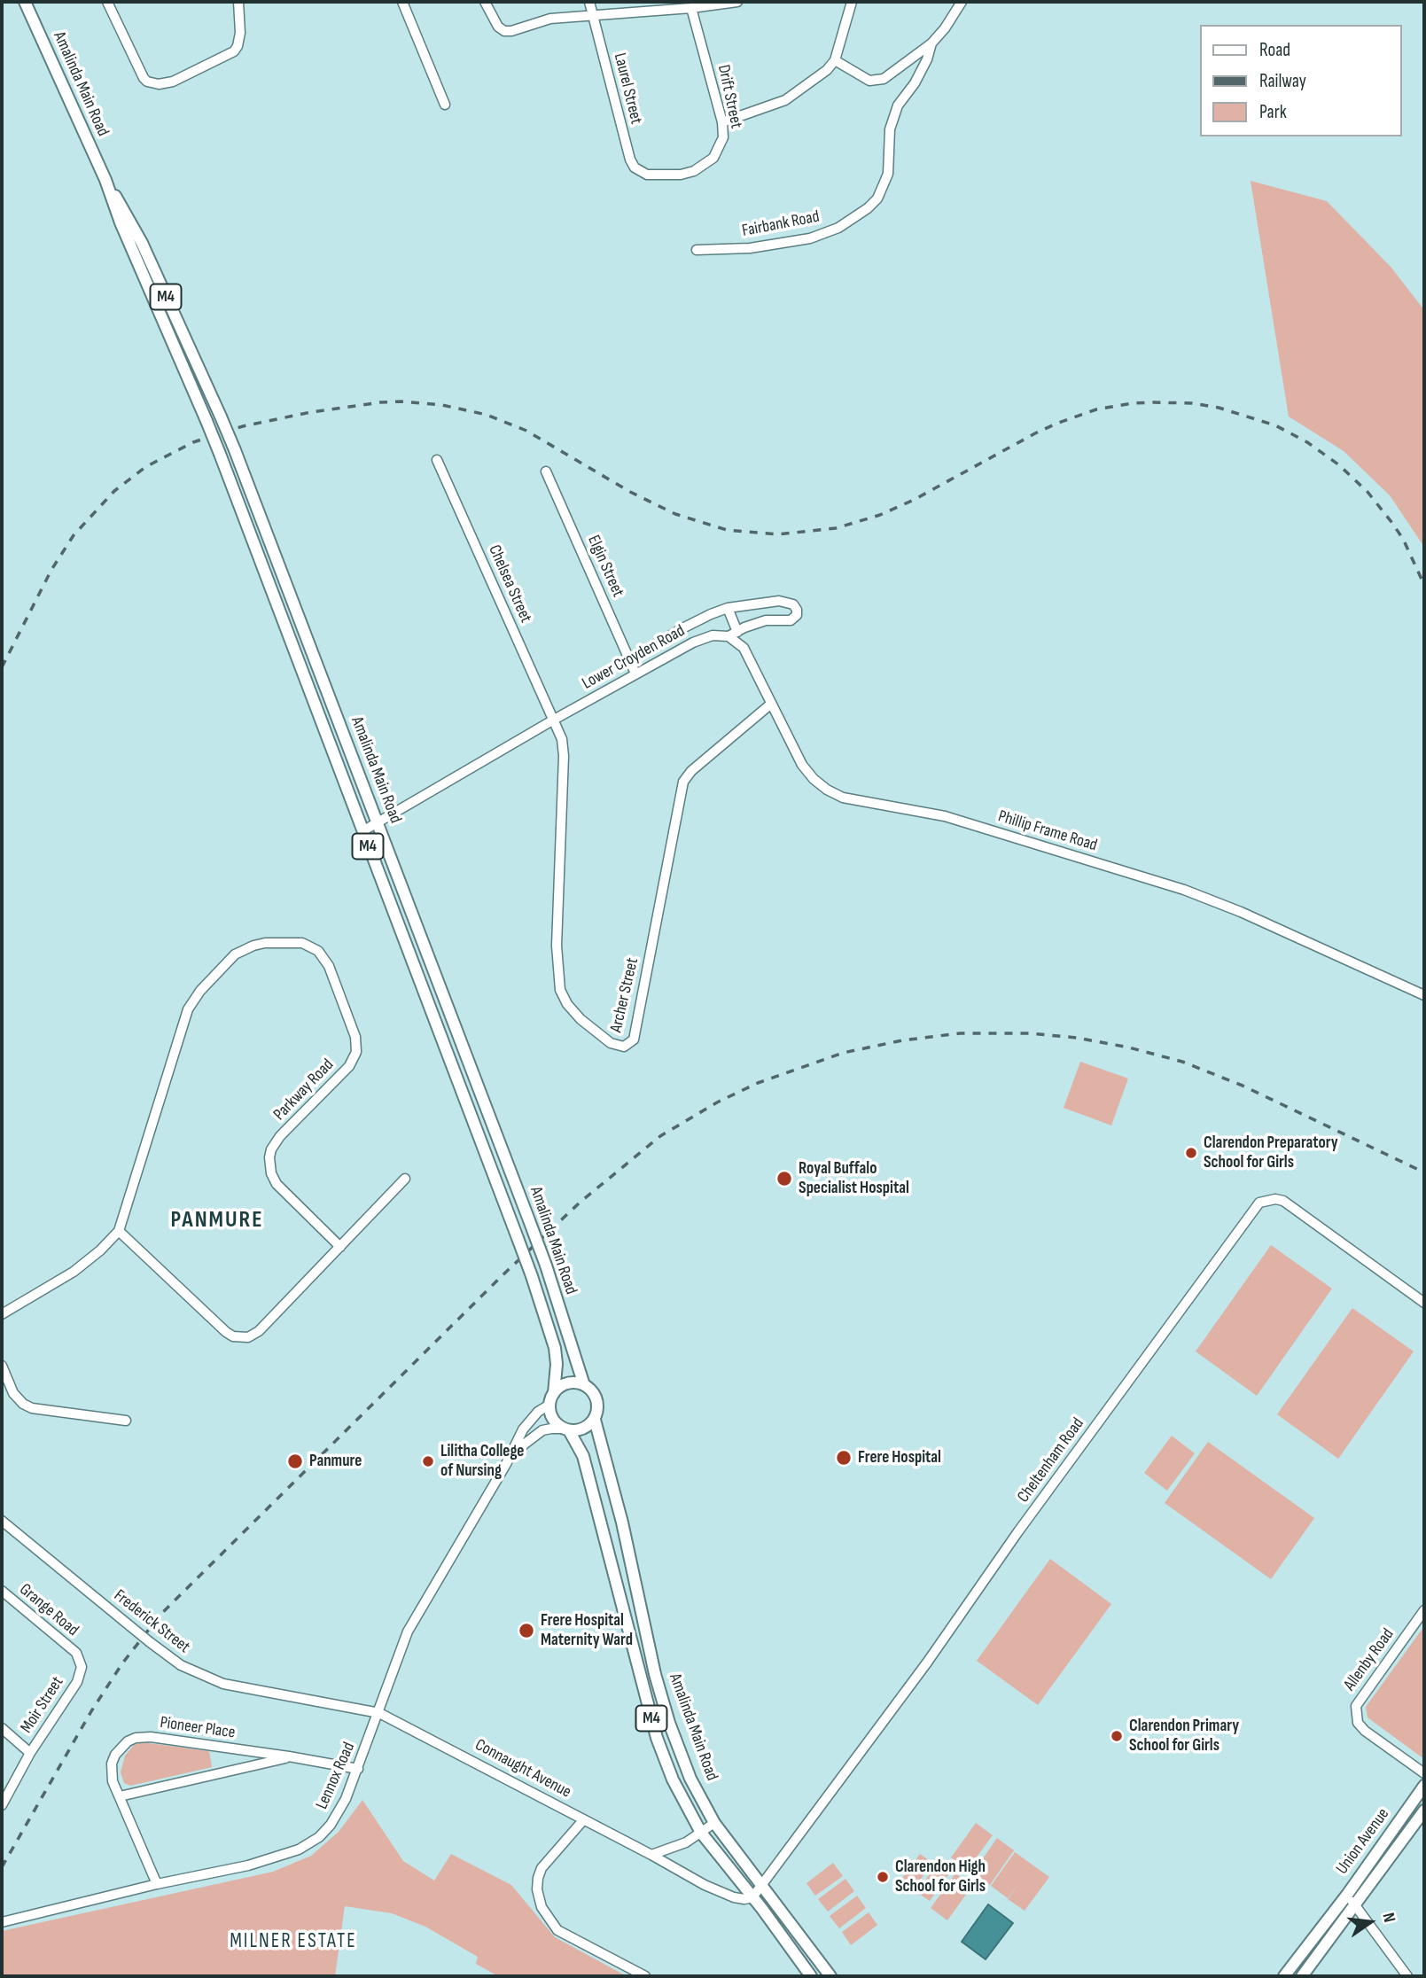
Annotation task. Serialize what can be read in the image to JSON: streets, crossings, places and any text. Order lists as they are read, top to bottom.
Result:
{
  "streets": {
    "main road": ["Amalinda Main Road", "M4", "Union Avenue"],
    "street": [
      "Laurel Street",
      "Drift Street",
      "Fairbank Road",
      "Elgin Street",
      "Chelsea Street",
      "Lower Croyden Road",
      "Phillip Frame Road",
      "Archer Street",
      "Parkway Road",
      "Cheltenham Road",
      "Grange Road",
      "Frederick Street",
      "Allenby Road",
      "Moir Street",
      "Pioneer Place",
      "Connaught Avenue",
      "Lennox Road"
    ]
  },
  "crossings": [
    ["Amalinda Main Road", "M4"],
    ["Amalinda Main Road", "Lower Croyden Road"],
    ["Amalinda Main Road", "Cheltenham Road"],
    ["Amalinda Main Road", "Connaught Avenue"],
    ["Amalinda Main Road", "Lennox Road"],
    ["Laurel Street", "Drift Street"],
    ["M4", "Cheltenham Road"],
    ["M4", "Connaught Avenue"],
    ["Elgin Street", "Lower Croyden Road"],
    ["Chelsea Street", "Lower Croyden Road"],
    ["Chelsea Street", "Archer Street"],
    ["Lower Croyden Road", "Phillip Frame Road"],
    ["Lower Croyden Road", "Archer Street"],
    ["Phillip Frame Road", "Archer Street"],
    ["Cheltenham Road", "Connaught Avenue"],
    ["Grange Road", "Moir Street"],
    ["Frederick Street", "Connaught Avenue"],
    ["Frederick Street", "Lennox Road"],
    ["Pioneer Place", "Lennox Road"],
    ["Connaught Avenue", "Lennox Road"]
  ],
  "districts": ["PANMURE", "MILNER ESTATE"],
  "places": [
    "Clarendon Preparatory School for Girls",
    "Royal Buffalo Specialist Hospital",
    "Frere Hospital",
    "Panmure",
    "Lilitha College of Nursing",
    "Frere Hospital Maternity Ward",
    "Clarendon Primary School for Girls",
    "Clarendon High School for Girls"
  ],
  "legend": ["Road", "Railway", "Park"],
  "north": "right"
}
